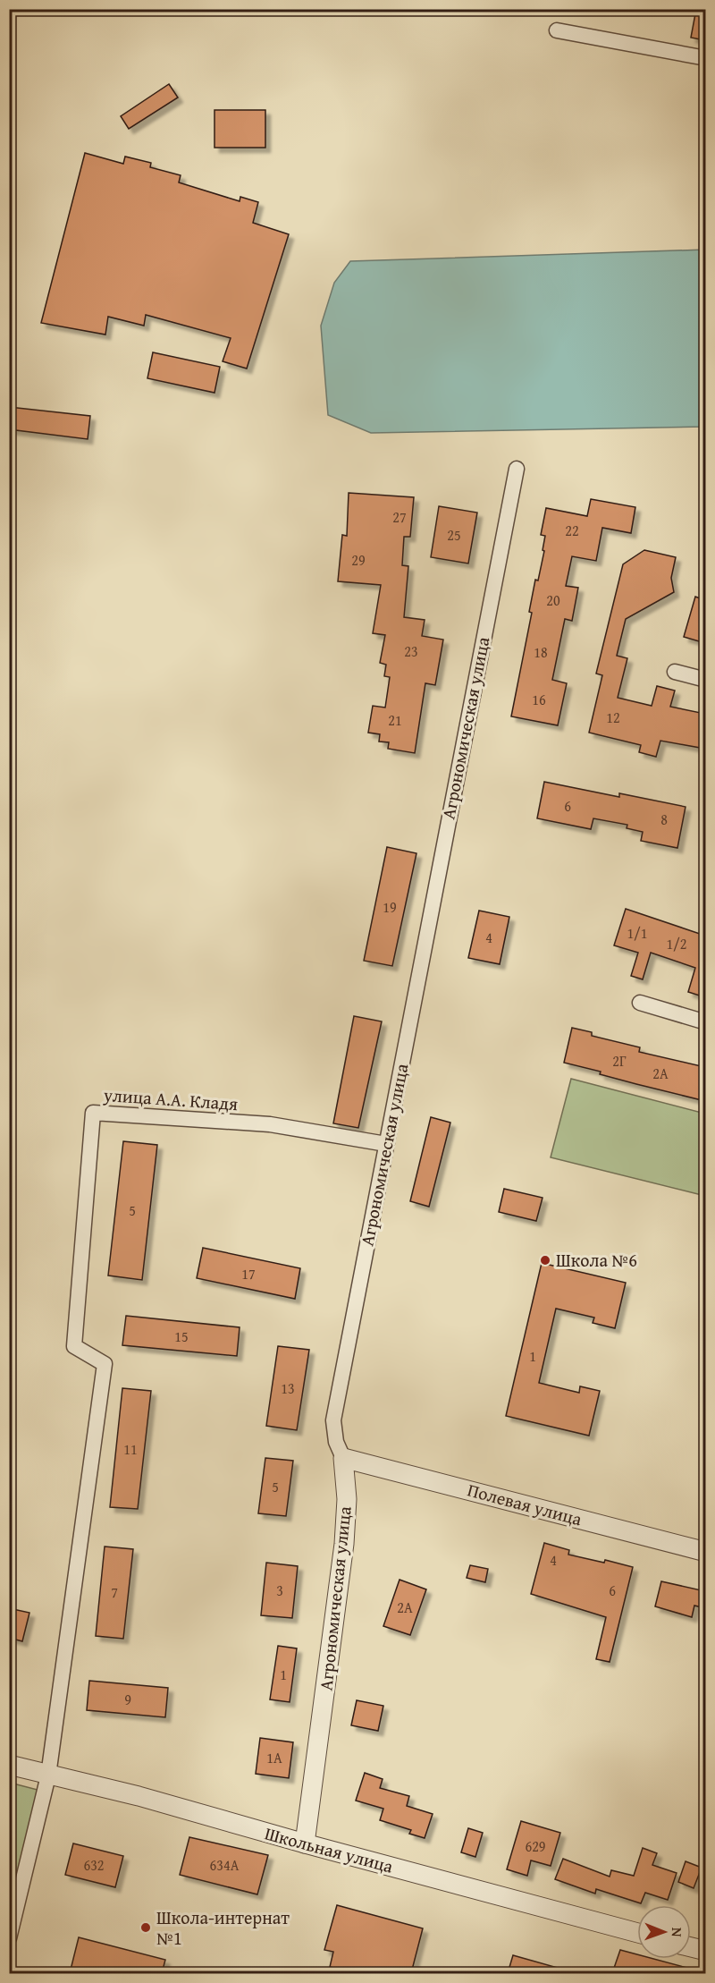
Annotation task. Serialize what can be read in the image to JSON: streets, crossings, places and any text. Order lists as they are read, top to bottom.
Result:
{
  "streets": {
    "street": [
      "Агрономическая улица",
      "улица А.А. Кладя",
      "Полевая улица",
      "Школьная улица"
    ]
  },
  "crossings": [
    ["Агрономическая улица", "улица А.А. Кладя"],
    ["Агрономическая улица", "Полевая улица"],
    ["Агрономическая улица", "Школьная улица"],
    ["улица А.А. Кладя", "Школьная улица"]
  ],
  "places": ["Школа №6", "Школа-интернат №1"],
  "house_numbers": [
    "27",
    "22",
    "25",
    "29",
    "20",
    "23",
    "18",
    "16",
    "12",
    "21",
    "6",
    "8",
    "19",
    "1/1",
    "4",
    "1/2",
    "2Г",
    "2А",
    "5",
    "17",
    "15",
    "1",
    "13",
    "11",
    "5",
    "4",
    "3",
    "6",
    "7",
    "2А",
    "1",
    "9",
    "1А",
    "629",
    "632",
    "634А"
  ],
  "north": "right"
}
